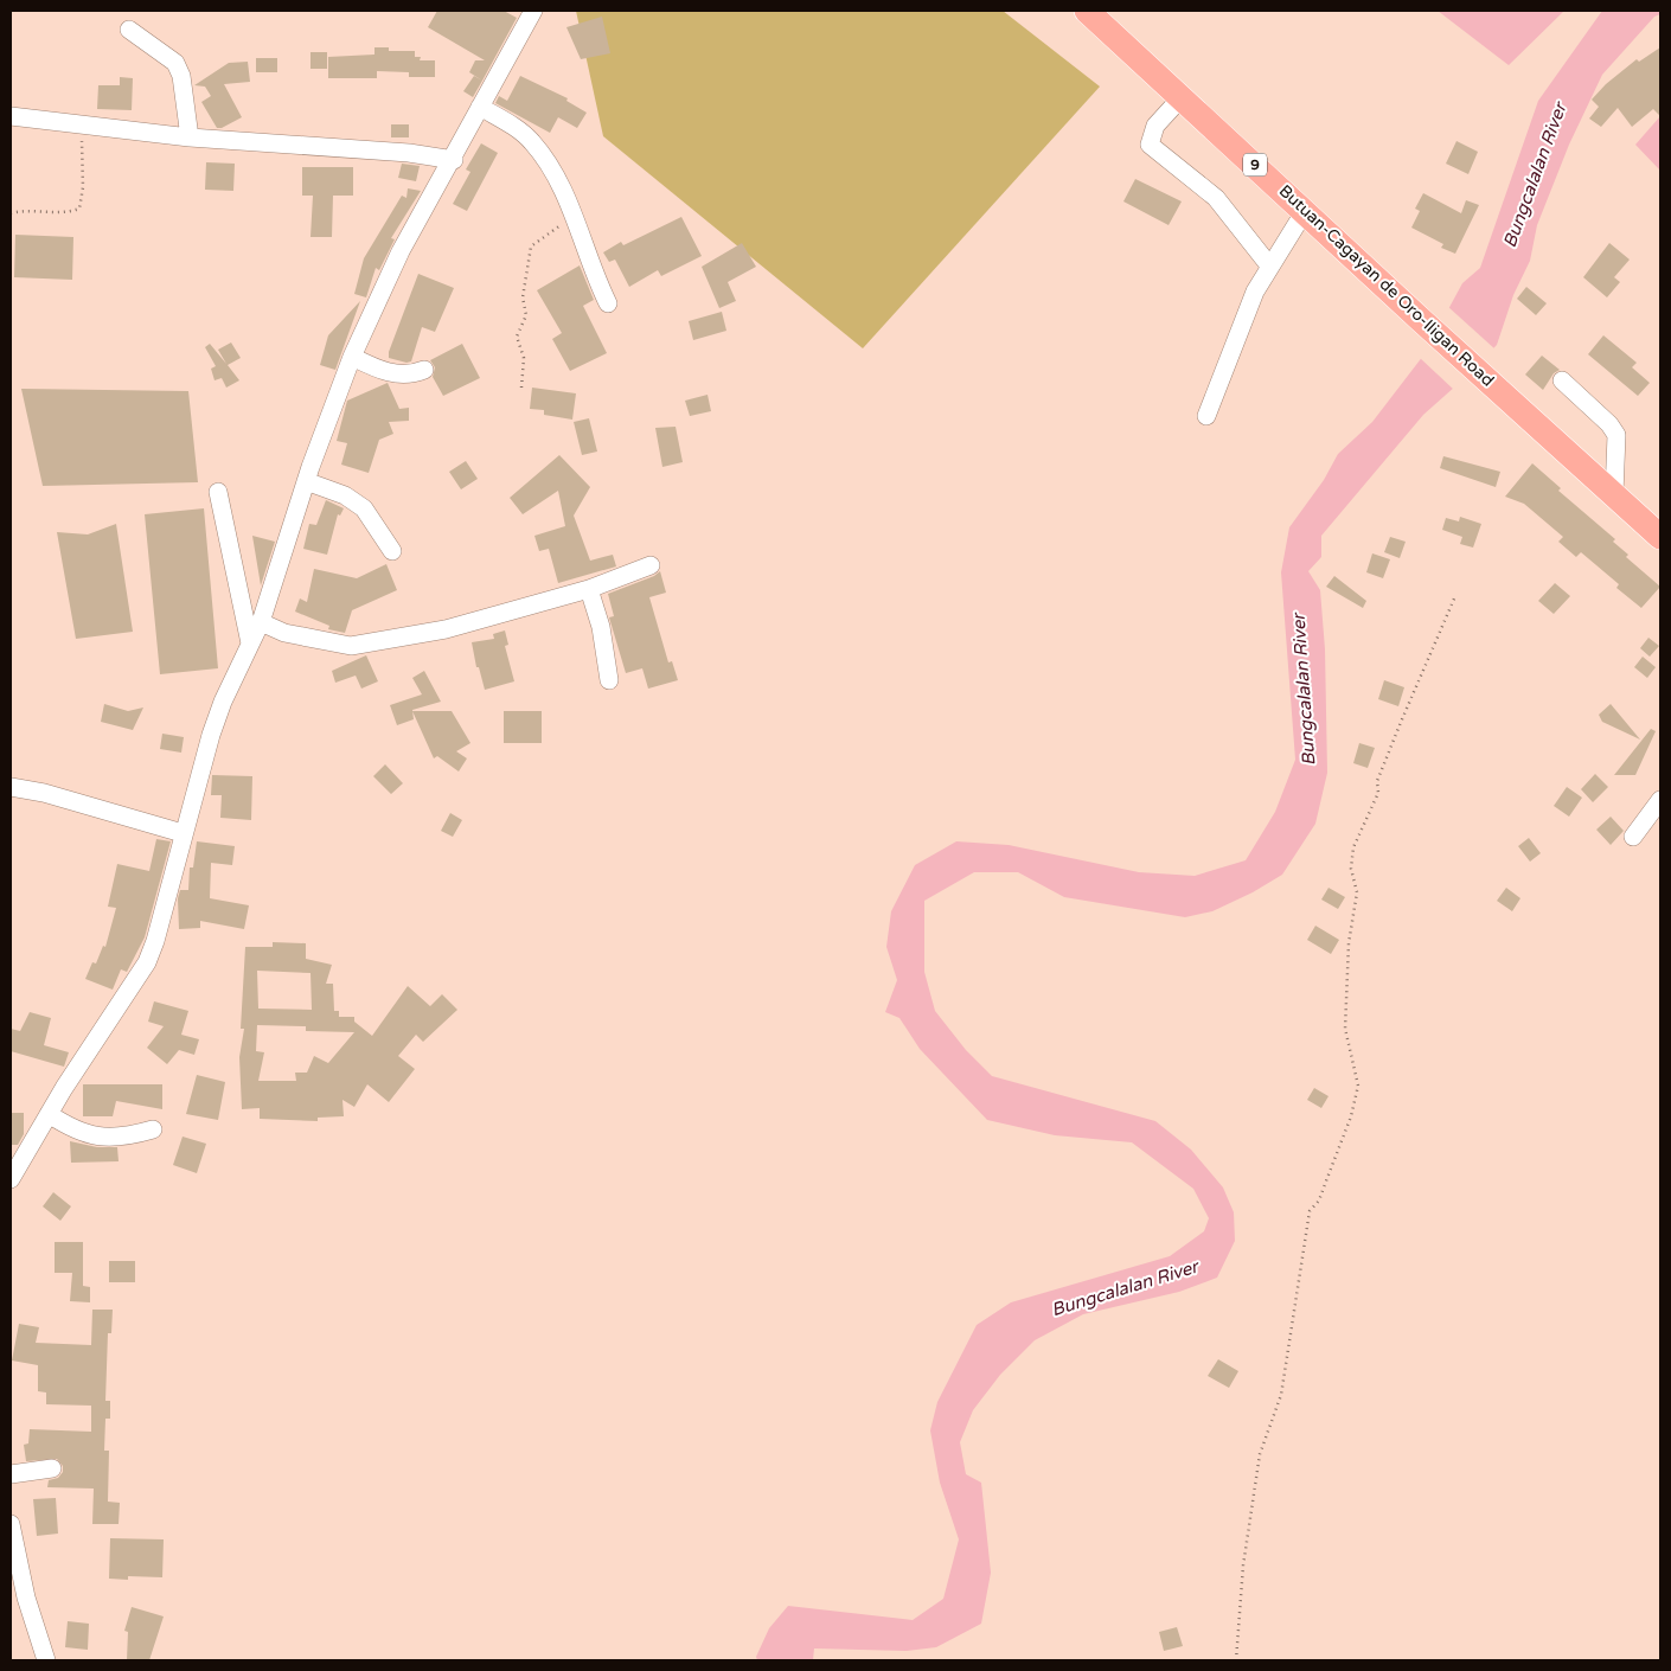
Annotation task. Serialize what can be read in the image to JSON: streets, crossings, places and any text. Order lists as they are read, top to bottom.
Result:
{
  "streets": {
    "highway": ["9", "Butuan-Cagayan de Oro-Iligan Road"]
  },
  "water": ["Bungcalalan River"]
}
